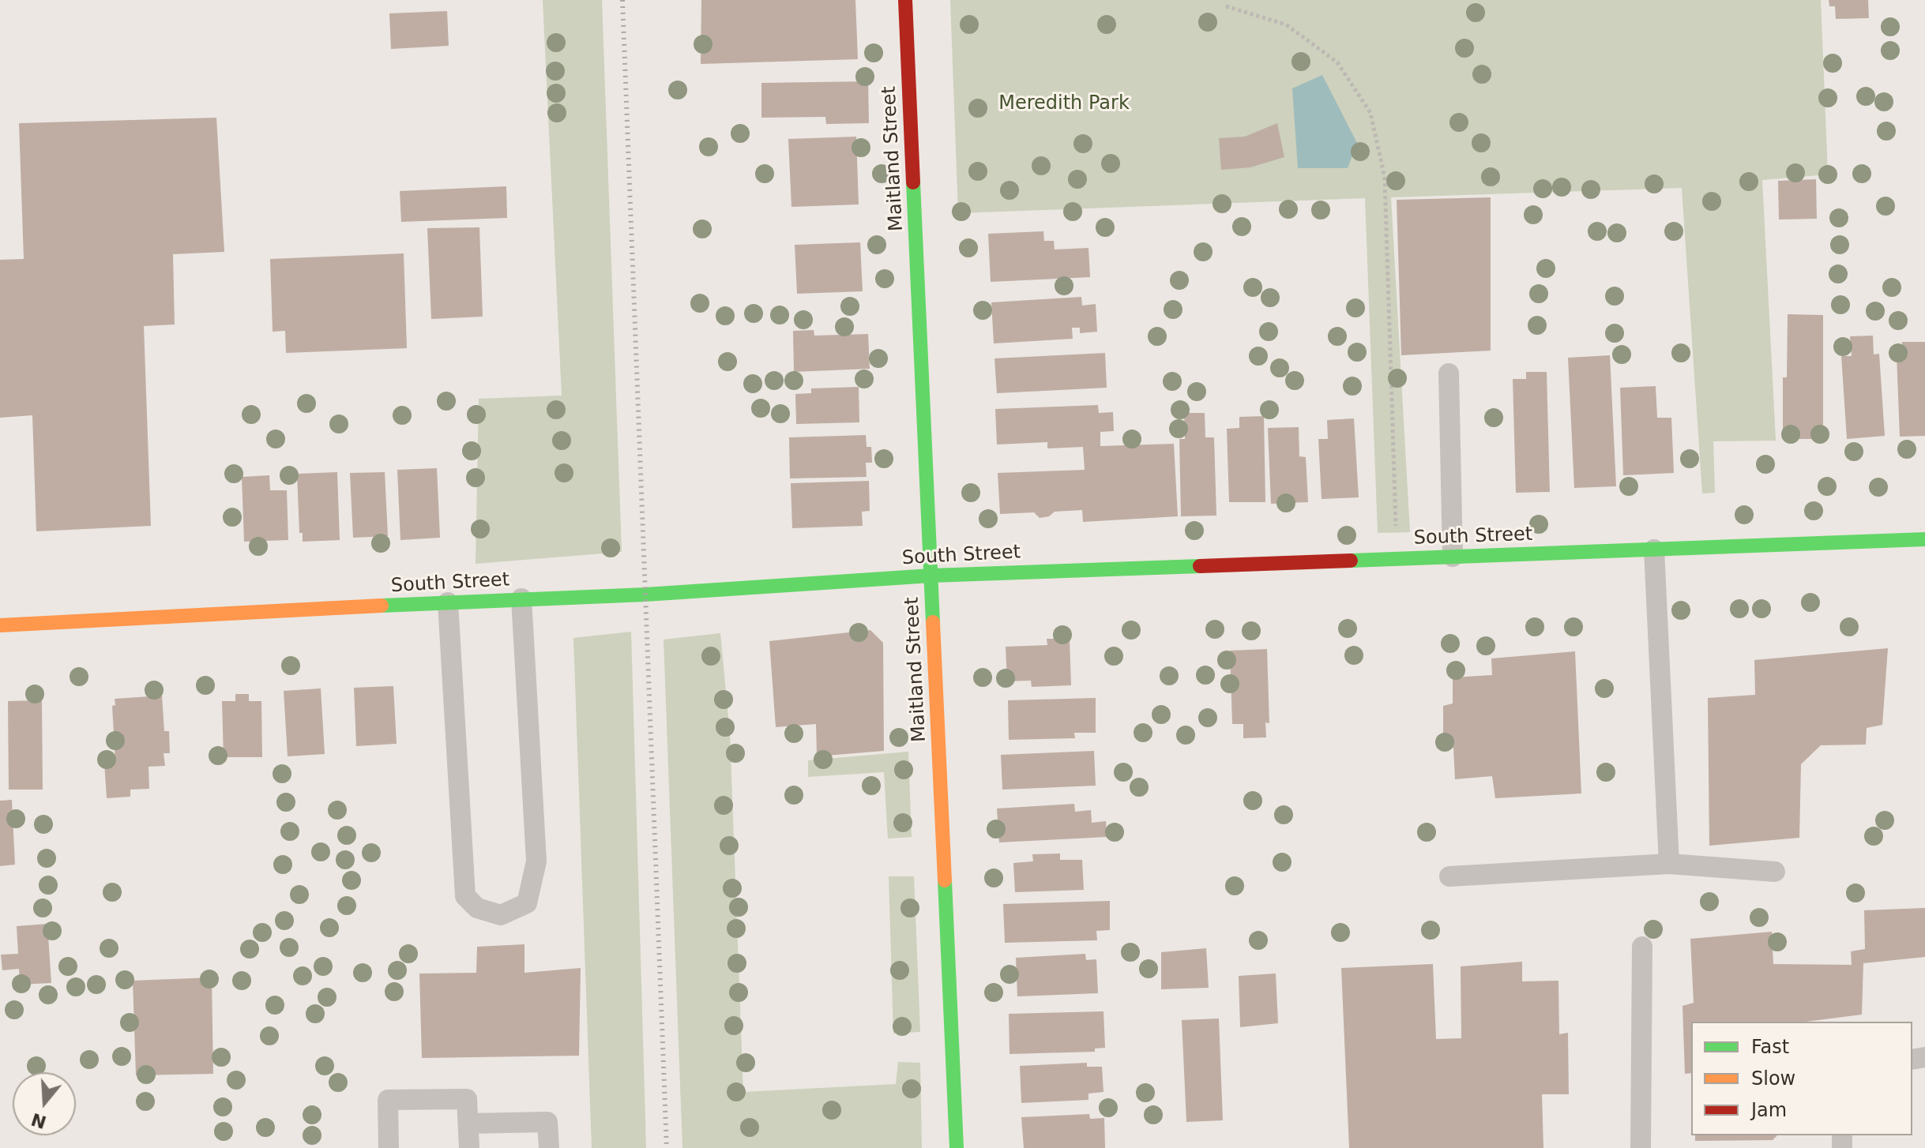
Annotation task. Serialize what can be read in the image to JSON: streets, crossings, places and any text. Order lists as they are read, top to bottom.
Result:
{
  "streets": {
    "street": ["Maitland Street", "South Street"]
  },
  "crossings": [
    ["Maitland Street", "South Street"]
  ],
  "parks": ["Meredith Park"],
  "legend": ["Fast", "Slow", "Jam"],
  "north": "bottom"
}
